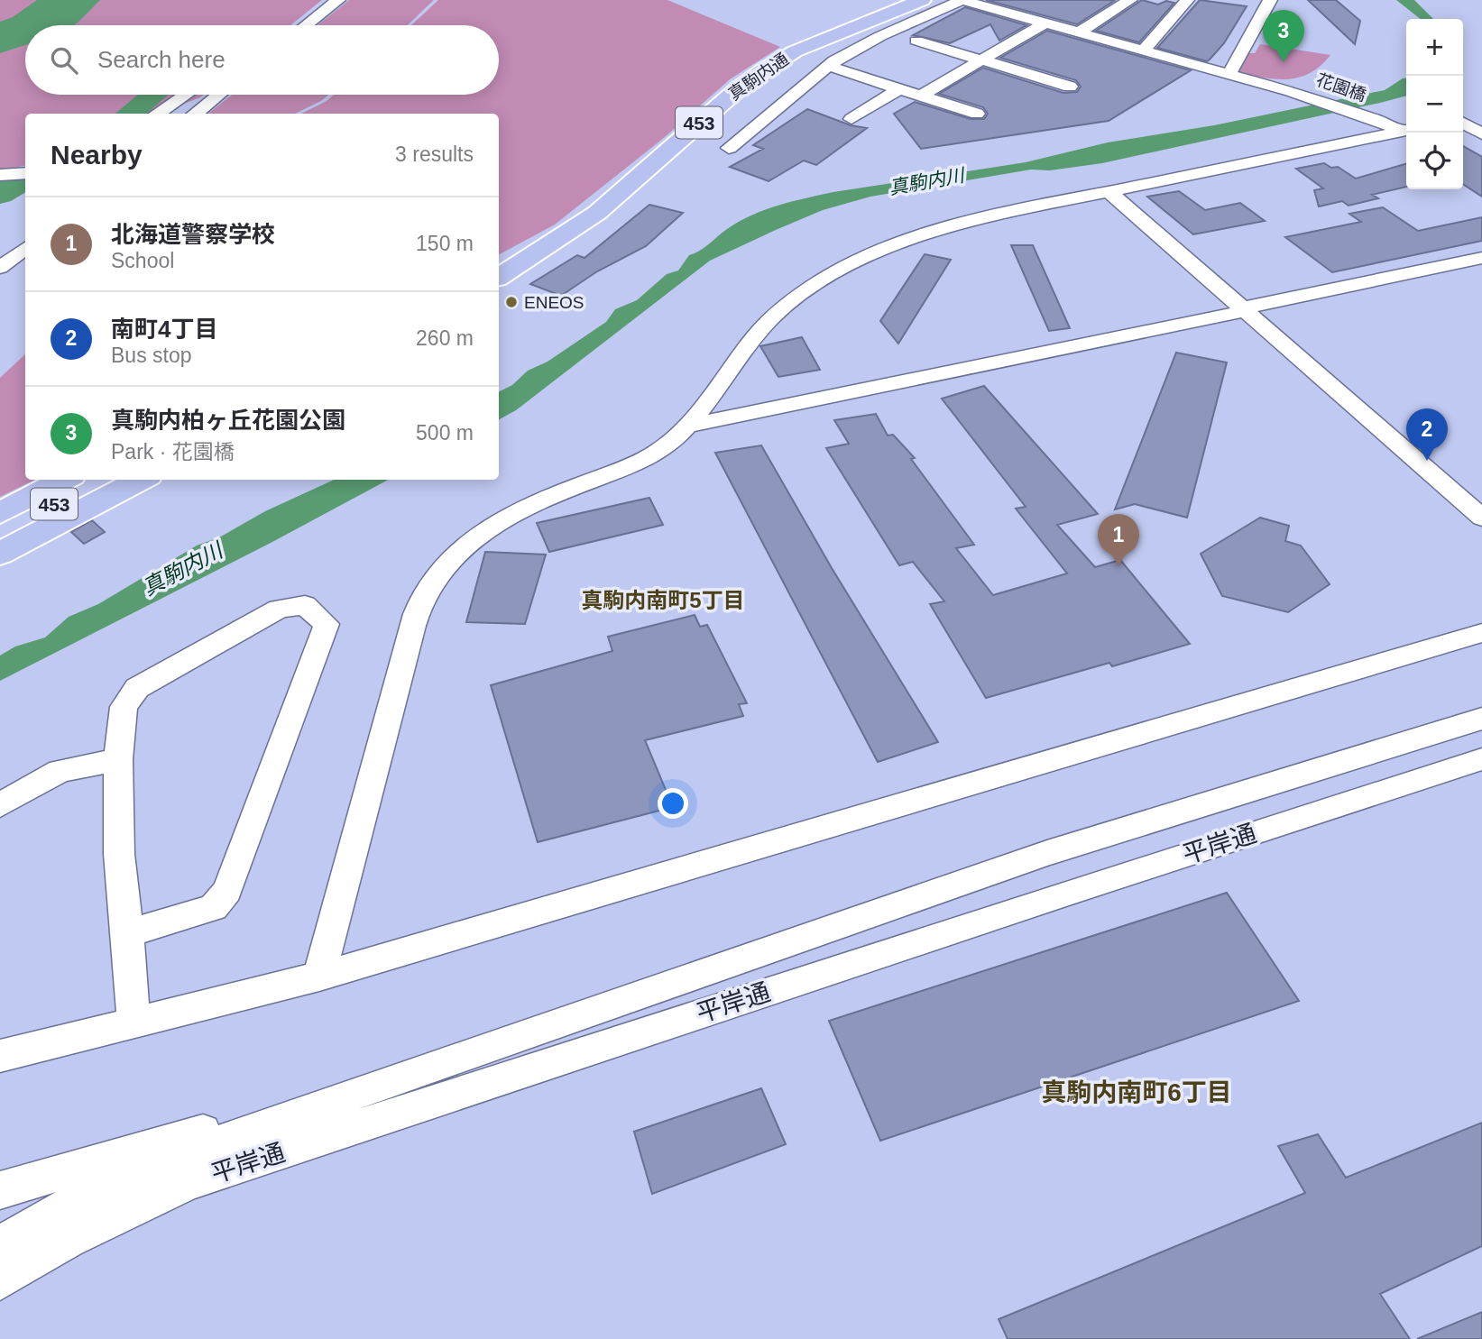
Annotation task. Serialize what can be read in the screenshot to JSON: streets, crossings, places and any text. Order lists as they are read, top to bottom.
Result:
{
  "streets": {
    "highway": ["真駒内通", "453"],
    "street": ["花園橋", "平岸通"]
  },
  "districts": ["真駒内南町5丁目", "真駒内南町6丁目"],
  "water": ["真駒内川"],
  "places": ["ENEOS"],
  "page": {
    "pins": ["3", "2", "1"],
    "map_buttons": ["+", "−"],
    "search": "Search here",
    "heading": ["Nearby", "3 results"],
    "list": [
      {
        "mark": "1",
        "name": "北海道警察学校",
        "note": "School",
        "value": "150 m"
      },
      {
        "mark": "2",
        "name": "南町4丁目",
        "note": "Bus stop",
        "value": "260 m"
      },
      {
        "mark": "3",
        "name": "真駒内柏ヶ丘花園公園",
        "note": "Park · 花園橋",
        "value": "500 m"
      }
    ]
  }
}
